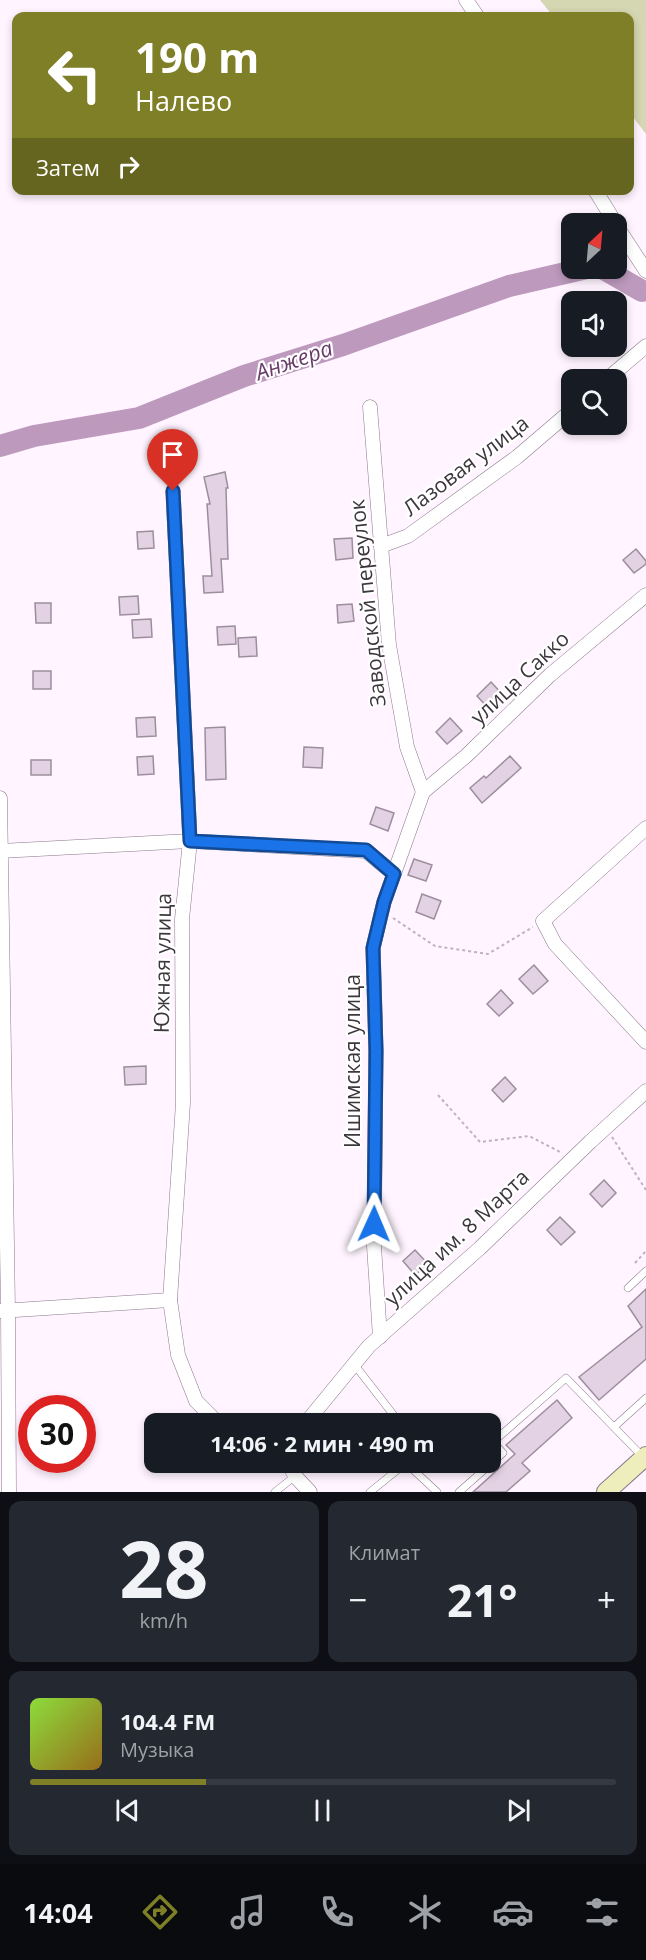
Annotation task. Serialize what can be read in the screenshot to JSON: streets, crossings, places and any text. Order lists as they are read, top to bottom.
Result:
{
  "streets": {
    "street": [
      "Лазовая улица",
      "Заводской переулок",
      "улица Сакко",
      "Южная улица",
      "Ишимская улица",
      "улица им. 8 Марта"
    ]
  },
  "crossings": [
    ["Лазовая улица", "Заводской переулок"],
    ["Заводской переулок", "улица Сакко"],
    ["Заводской переулок", "Ишимская улица"],
    ["улица Сакко", "Ишимская улица"],
    ["Ишимская улица", "улица им. 8 Марта"]
  ],
  "water": ["Анжера"],
  "north": "top right",
  "page": {
    "turn": ["190 m", "Налево"],
    "then": "Затем",
    "limit": "30",
    "trip": "14:06 · 2 мин · 490 m",
    "tile": [
      ["28", "km/h"],
      "Климат"
    ],
    "heat": ["−", "21°", "+"],
    "song": ["104.4 FM", "Музыка"],
    "tabs": "14:04"
  }
}
